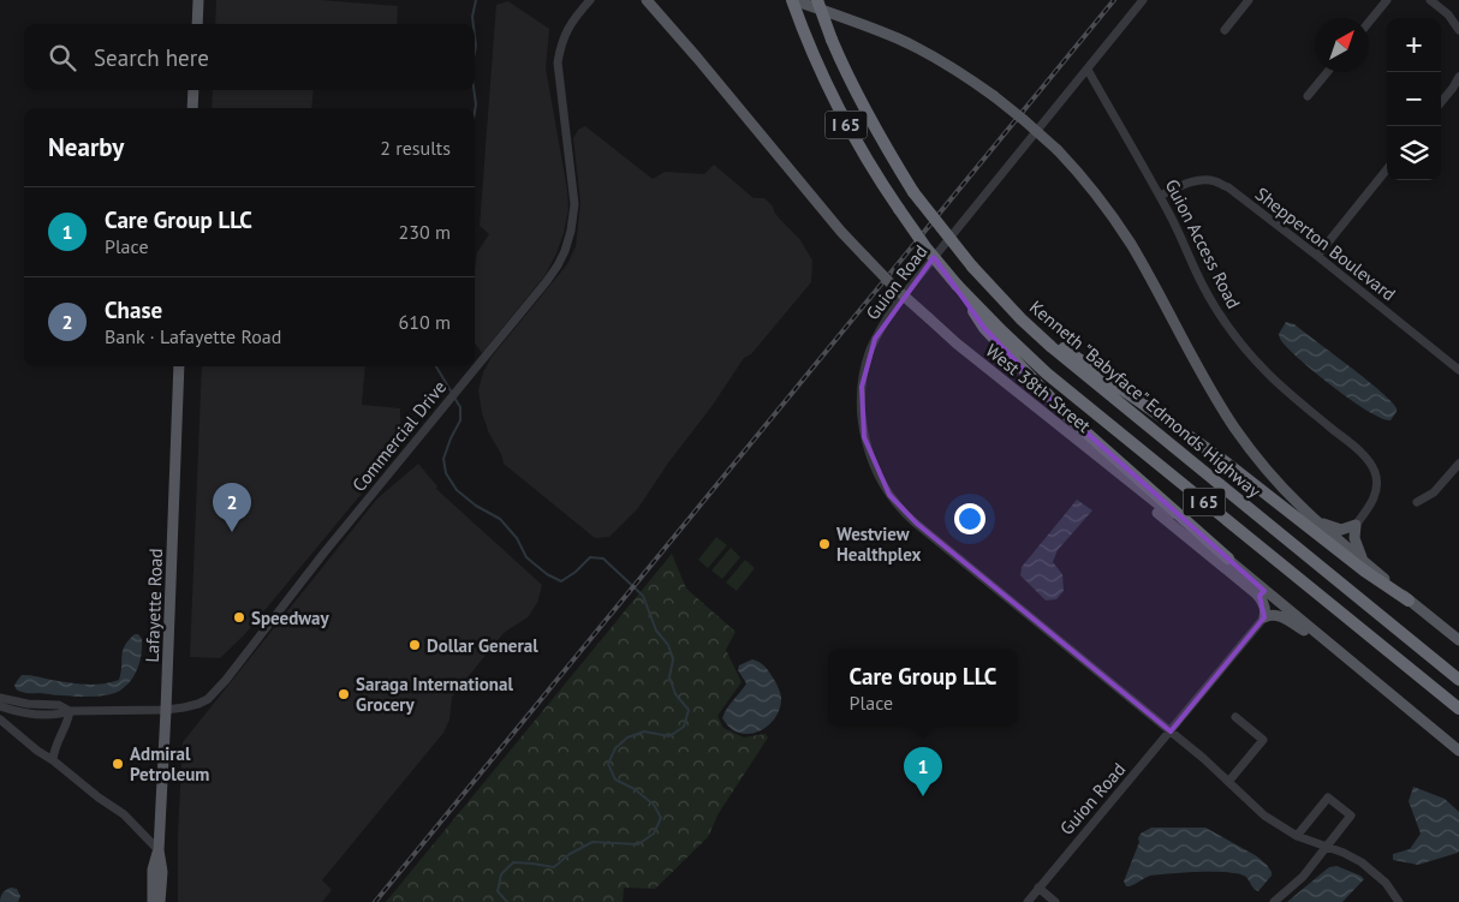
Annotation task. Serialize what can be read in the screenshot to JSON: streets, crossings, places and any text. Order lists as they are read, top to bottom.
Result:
{
  "streets": {
    "highway": ["I 65", "Kenneth \"Babyface\" Edmonds Highway"],
    "main road": ["West 38th Street", "Lafayette Road"],
    "street": [
      "Guion Access Road",
      "Shepperton Boulevard",
      "Guion Road",
      "Commercial Drive"
    ]
  },
  "crossings": [
    ["Guion Access Road", "Shepperton Boulevard"],
    ["Guion Access Road", "Guion Road"],
    ["Commercial Drive", "Lafayette Road"]
  ],
  "places": [
    "Westview Healthplex",
    "Speedway",
    "Dollar General",
    "Saraga International Grocery",
    "Admiral Petroleum"
  ],
  "north": "top right",
  "page": {
    "map_buttons": ["+", "−"],
    "search": "Search here",
    "heading": ["Nearby", "2 results"],
    "list": [
      {
        "mark": "1",
        "name": "Care Group LLC",
        "note": "Place",
        "value": "230 m"
      },
      {
        "mark": "2",
        "name": "Chase",
        "note": "Bank · Lafayette Road",
        "value": "610 m"
      }
    ],
    "pins": ["2", "1"],
    "popup": ["Care Group LLC", "Place"]
  }
}
